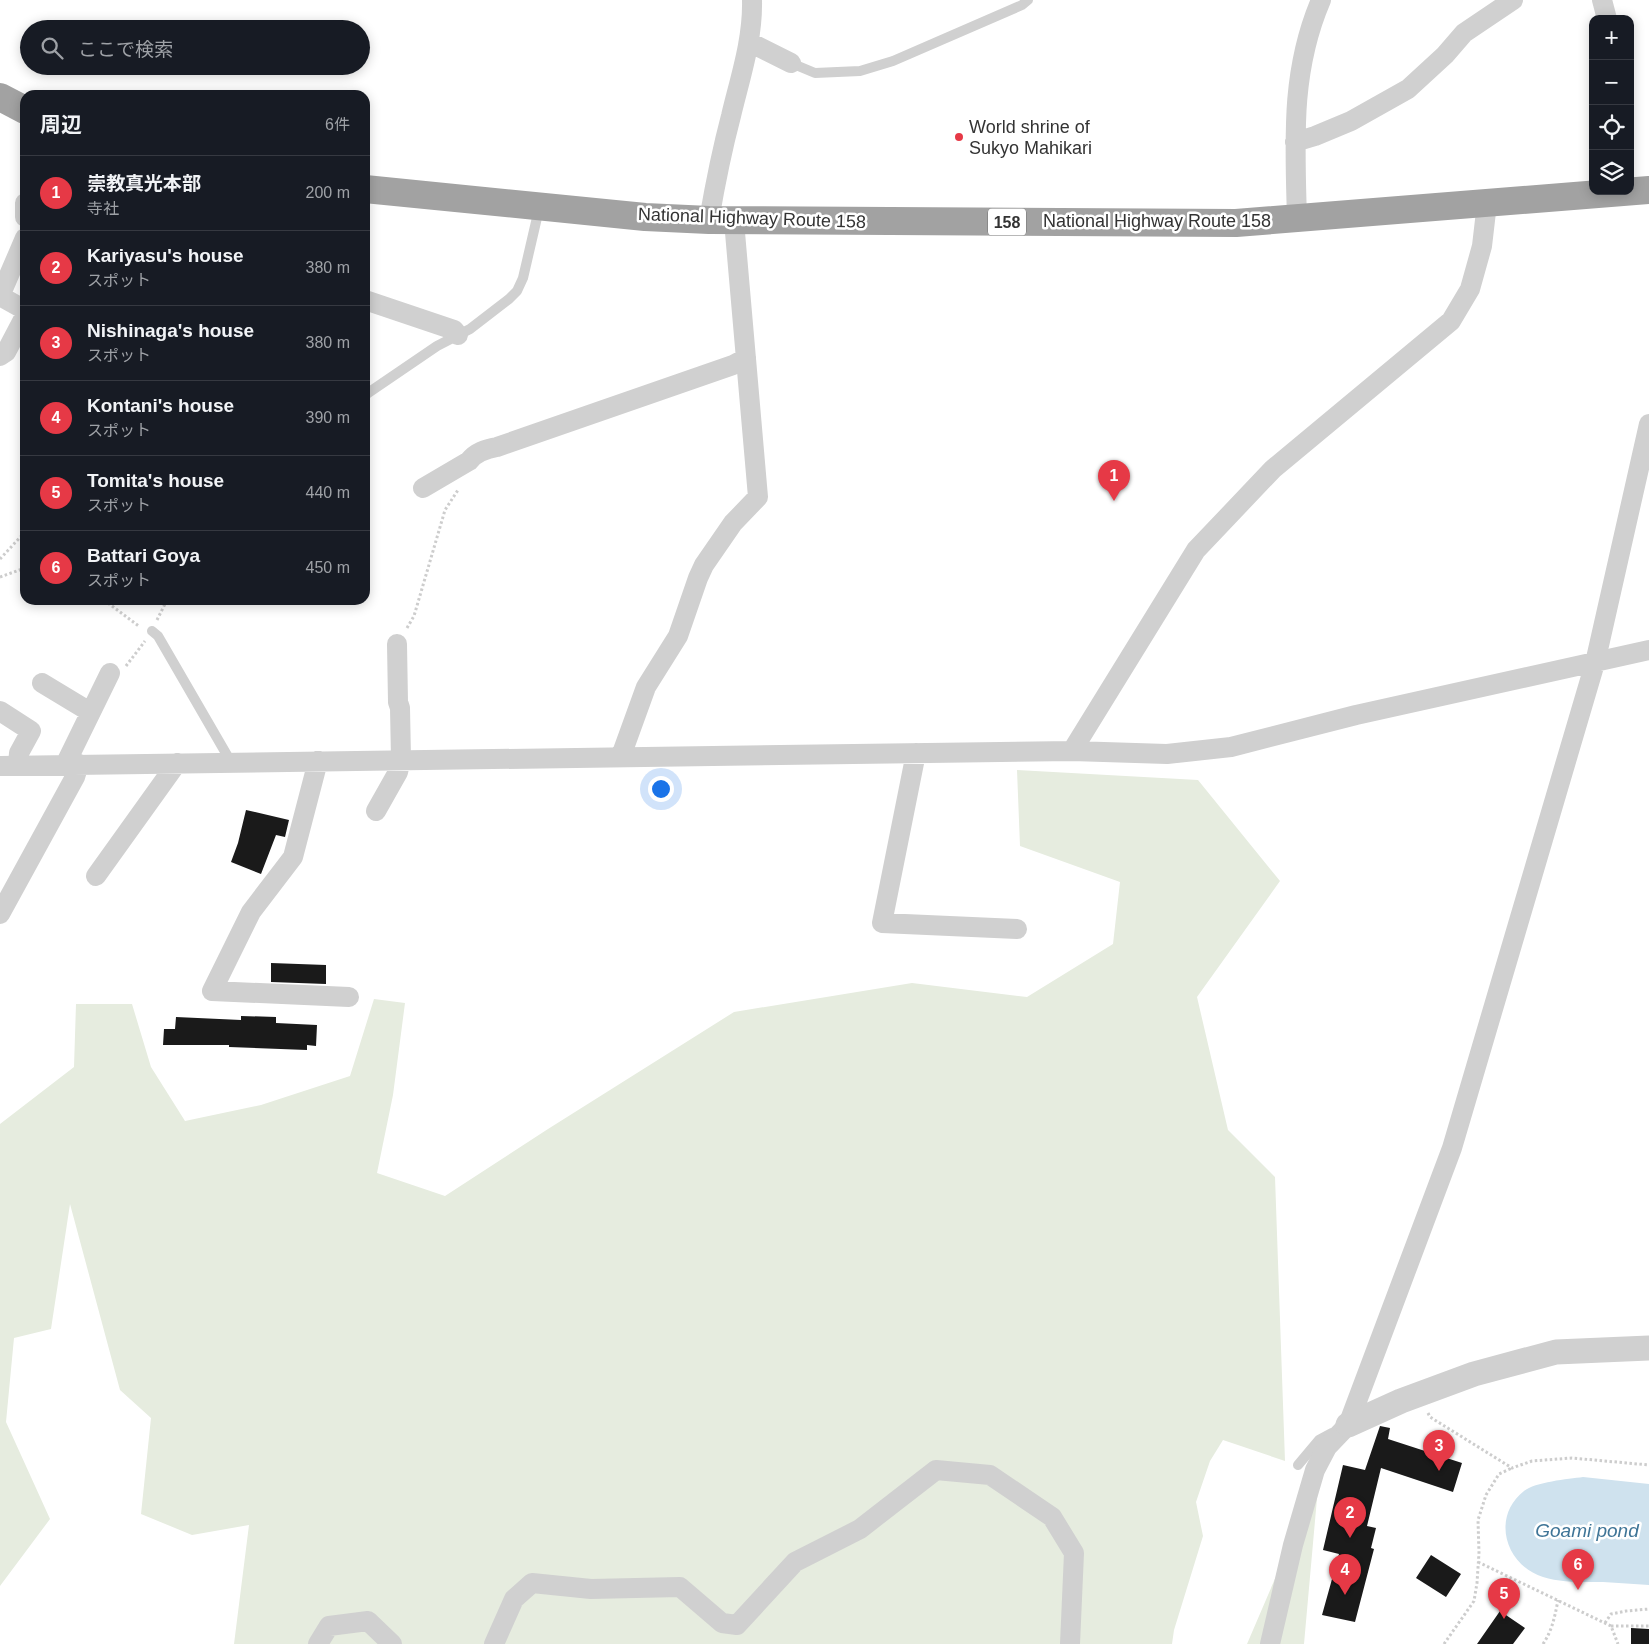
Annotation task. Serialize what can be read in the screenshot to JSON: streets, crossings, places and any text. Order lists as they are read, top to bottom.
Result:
{
  "streets": {
    "highway": ["National Highway Route 158", "158"]
  },
  "water": ["Goami pond"],
  "places": ["World shrine of Sukyo Mahikari"],
  "page": {
    "map_buttons": ["+", "−"],
    "search": "ここで検索",
    "heading": ["周辺", "6件"],
    "list": [
      {
        "mark": "1",
        "name": "崇教真光本部",
        "note": "寺社",
        "value": "200 m"
      },
      {
        "mark": "2",
        "name": "Kariyasu's house",
        "note": "スポット",
        "value": "380 m"
      },
      {
        "mark": "3",
        "name": "Nishinaga's house",
        "note": "スポット",
        "value": "380 m"
      },
      {
        "mark": "4",
        "name": "Kontani's house",
        "note": "スポット",
        "value": "390 m"
      },
      {
        "mark": "5",
        "name": "Tomita's house",
        "note": "スポット",
        "value": "440 m"
      },
      {
        "mark": "6",
        "name": "Battari Goya",
        "note": "スポット",
        "value": "450 m"
      }
    ],
    "pins": [
      "1",
      "3",
      "2",
      "6",
      "4",
      "5"
    ]
  }
}
